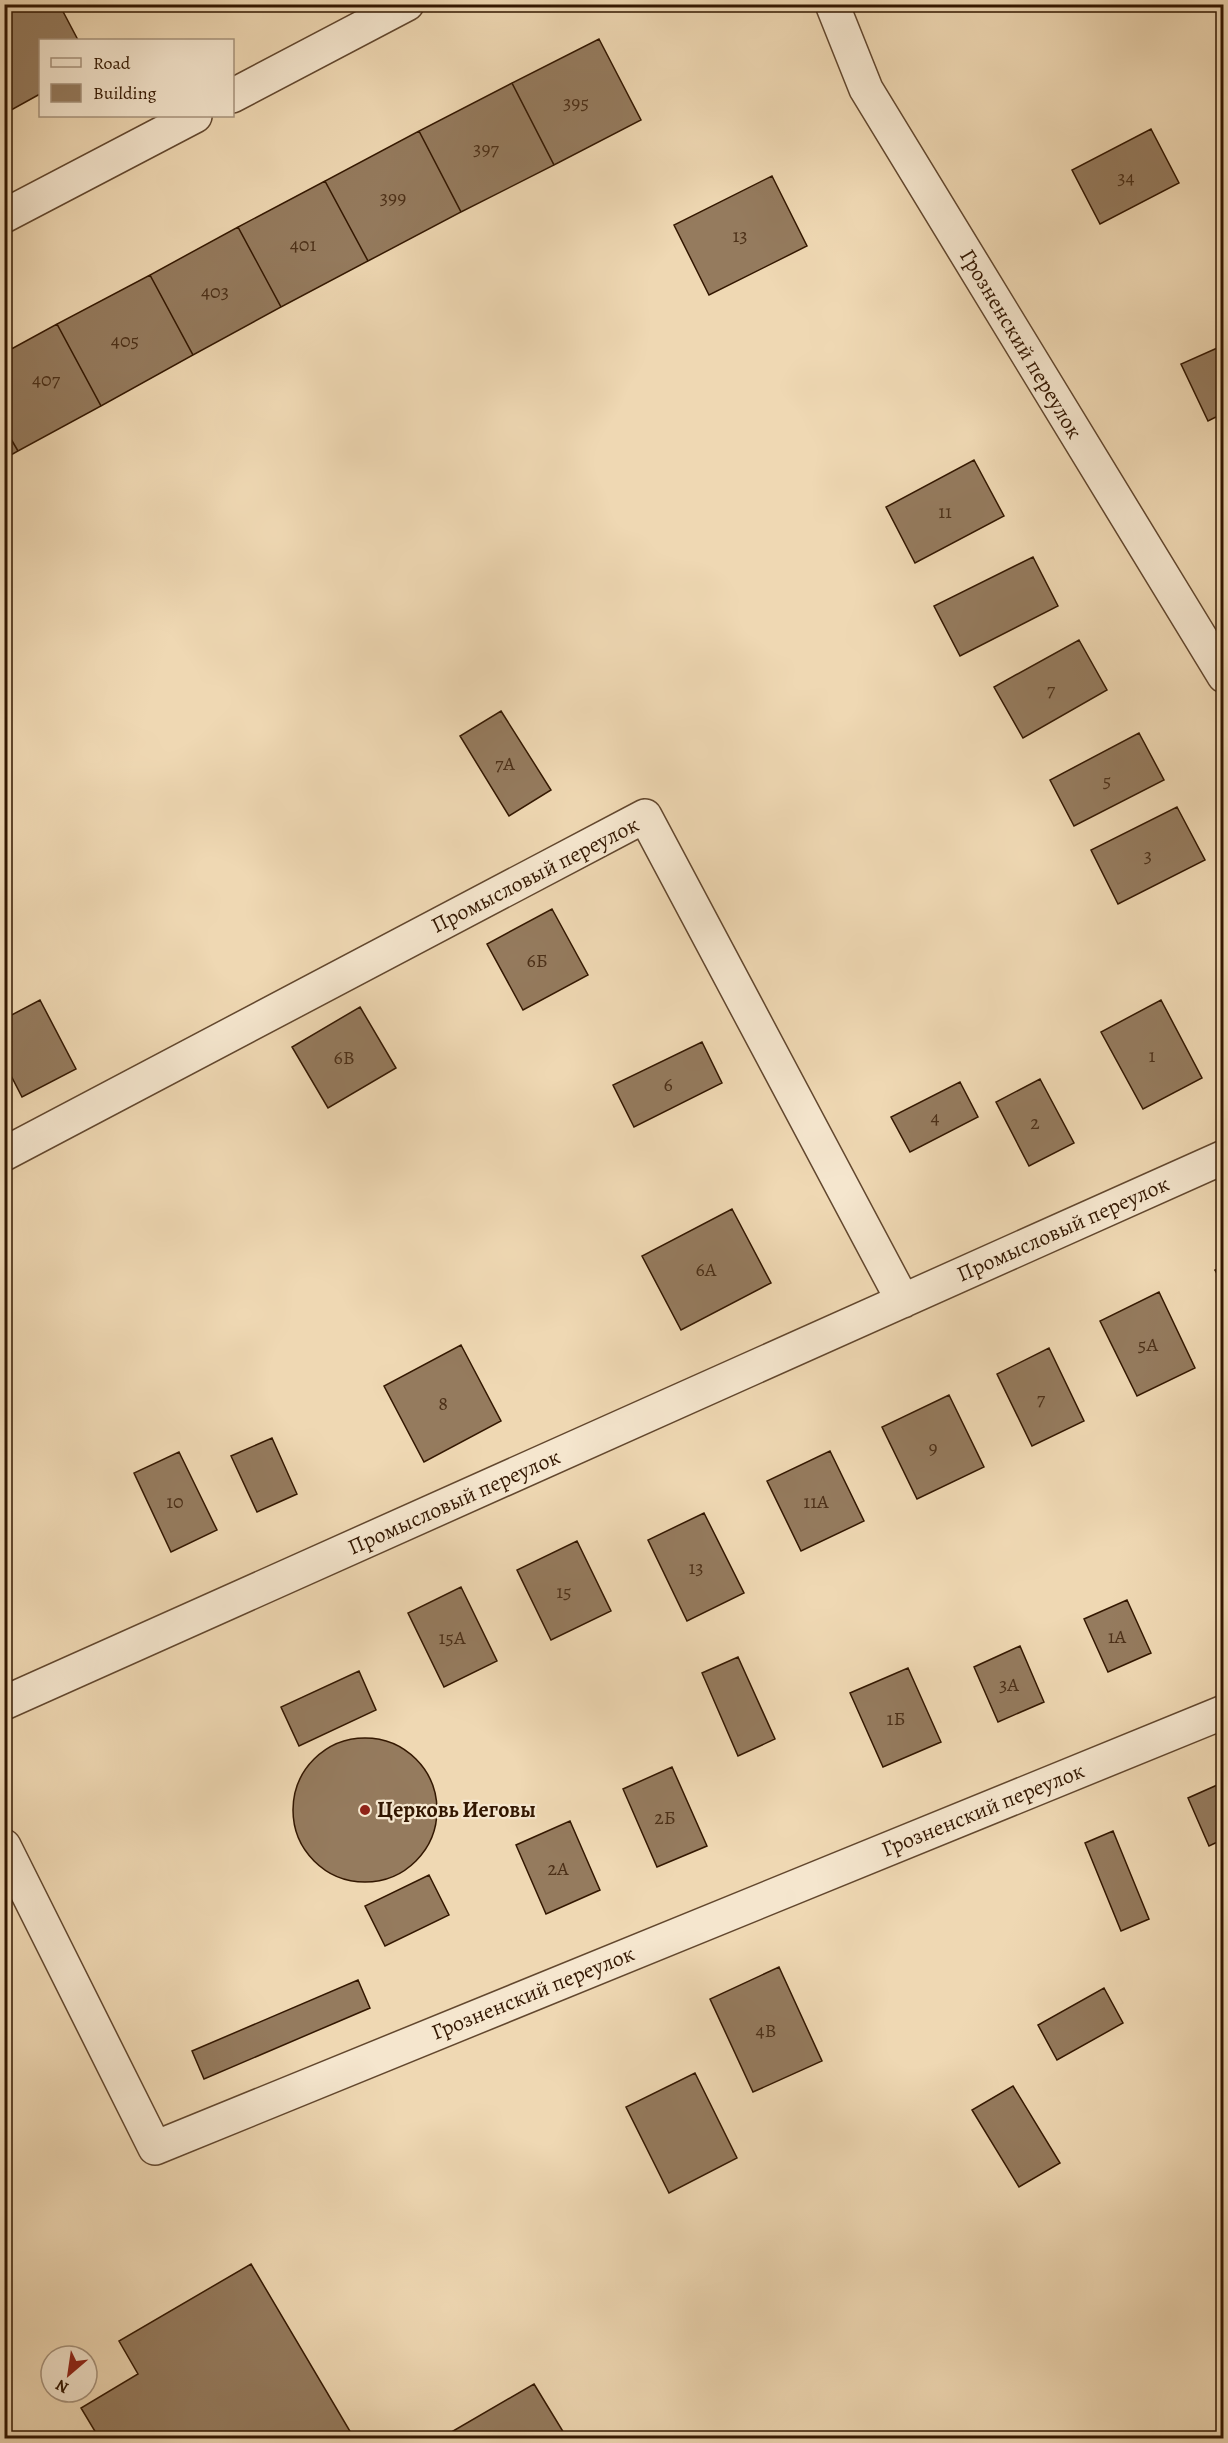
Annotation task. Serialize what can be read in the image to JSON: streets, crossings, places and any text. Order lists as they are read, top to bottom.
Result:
{
  "streets": {
    "street": ["Грозненский переулок", "Промысловый переулок"]
  },
  "places": ["Церковь Иеговы"],
  "house_numbers": [
    "395",
    "397",
    "34",
    "399",
    "13",
    "401",
    "403",
    "405",
    "407",
    "11",
    "7",
    "7А",
    "5",
    "3",
    "6Б",
    "1",
    "6В",
    "6",
    "4",
    "2",
    "6А",
    "5А",
    "7",
    "8",
    "9",
    "10",
    "11А",
    "13",
    "15",
    "1А",
    "15А",
    "3А",
    "1Б",
    "2Б",
    "2А",
    "4В"
  ],
  "legend": ["Road", "Building"],
  "north": "bottom left"
}
